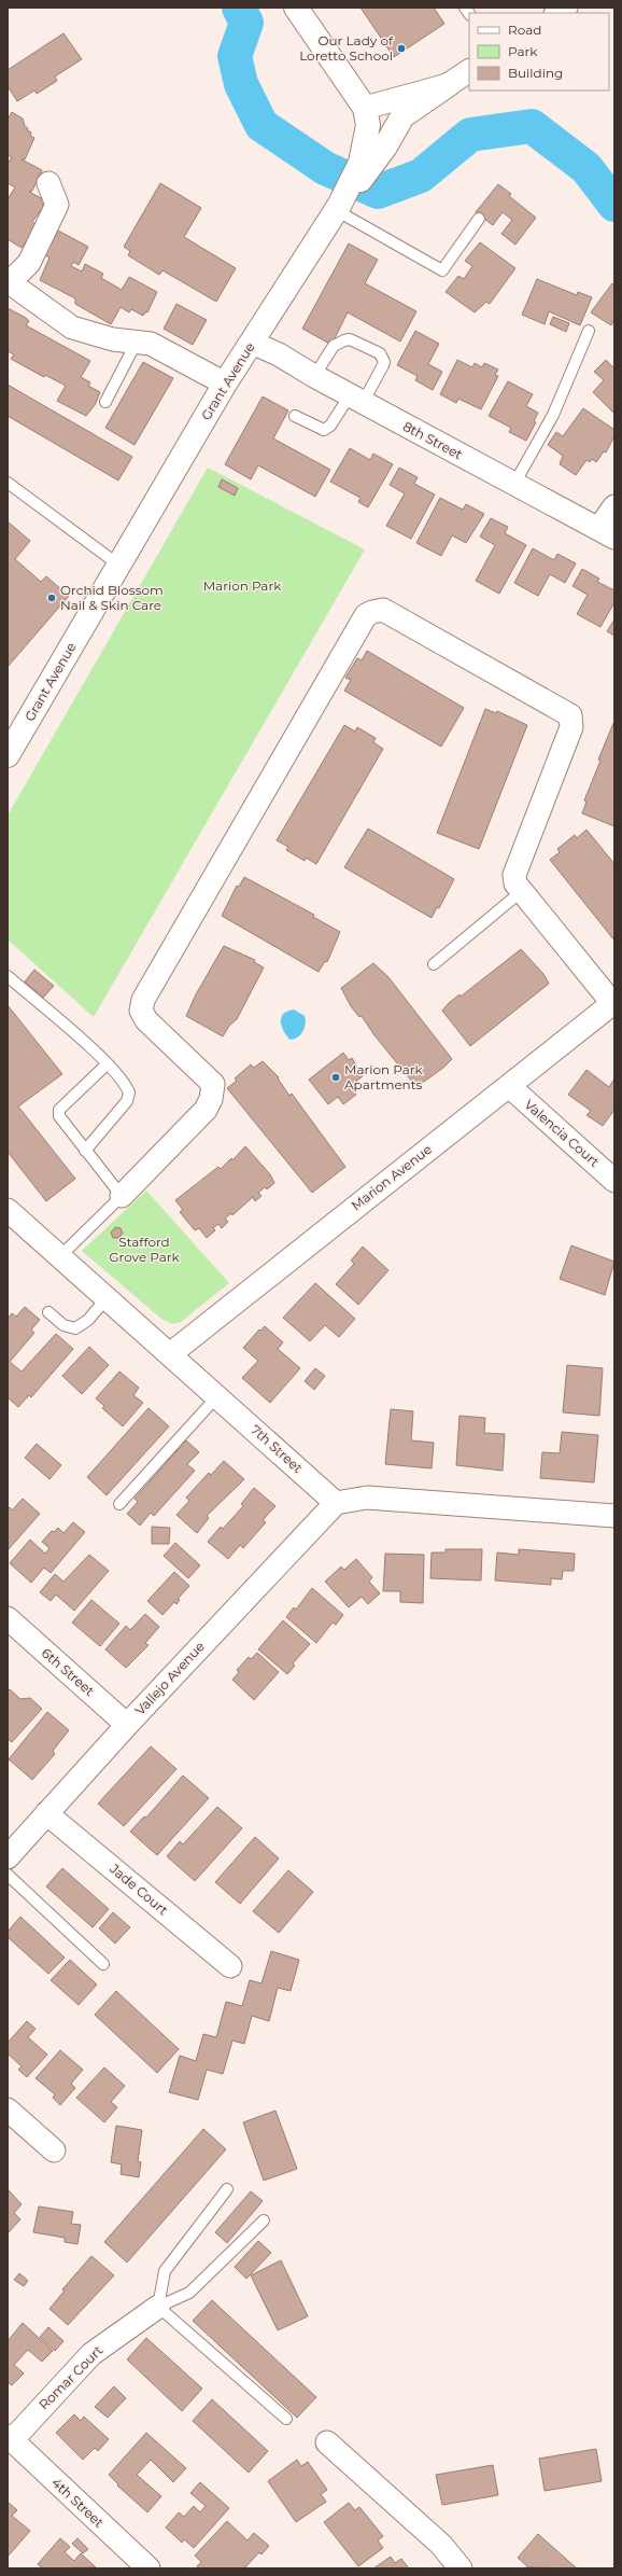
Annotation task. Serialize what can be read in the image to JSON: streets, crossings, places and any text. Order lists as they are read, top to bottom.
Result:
{
  "streets": {
    "street": [
      "Grant Avenue",
      "8th Street",
      "Valencia Court",
      "Marion Avenue",
      "7th Street",
      "6th Street",
      "Vallejo Avenue",
      "Jade Court",
      "Romar Court",
      "4th Street"
    ]
  },
  "crossings": [
    ["Grant Avenue", "8th Street"],
    ["Valencia Court", "Marion Avenue"],
    ["Marion Avenue", "7th Street"],
    ["7th Street", "Vallejo Avenue"],
    ["6th Street", "Vallejo Avenue"],
    ["Vallejo Avenue", "Jade Court"],
    ["Romar Court", "4th Street"]
  ],
  "parks": ["Marion Park", "Stafford Grove Park"],
  "places": ["Our Lady of Loretto School", "Orchid Blossom Nail & Skin Care", "Marion Park Apartments"],
  "legend": ["Road", "Park", "Building"]
}
